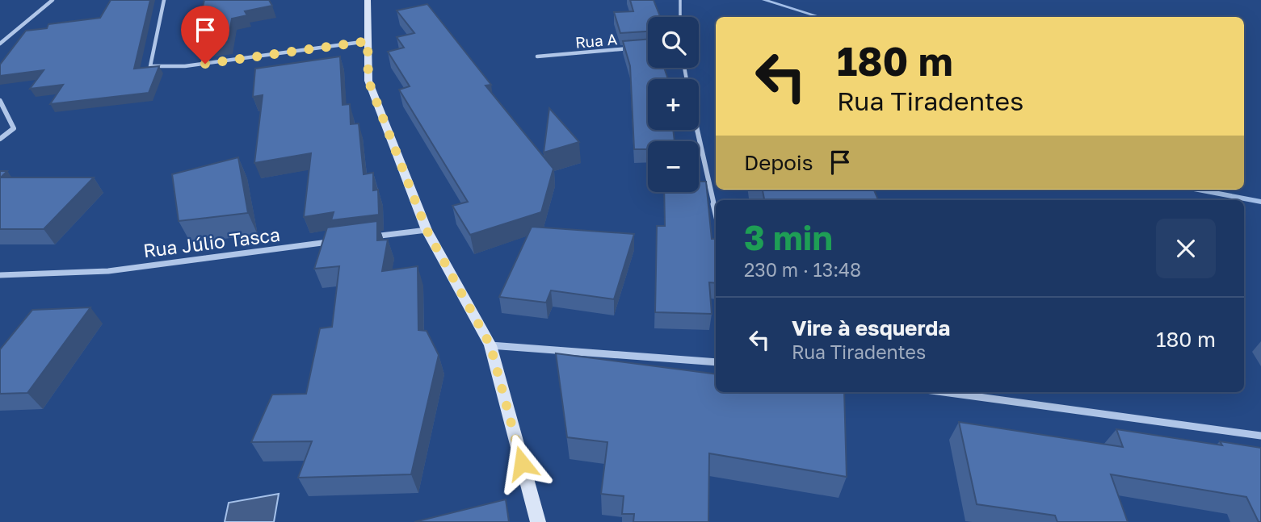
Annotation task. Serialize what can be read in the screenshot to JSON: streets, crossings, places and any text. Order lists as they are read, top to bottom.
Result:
{
  "streets": {
    "street": ["Rua A", "Rua Júlio Tasca"]
  },
  "page": {
    "map_buttons": ["+", "−"],
    "turn": ["180 m", "Rua Tiradentes"],
    "then": "Depois",
    "heading": ["3 min", "230 m · 13:48"],
    "list": [
      {
        "name": "Vire à esquerda",
        "note": "Rua Tiradentes",
        "value": "180 m"
      }
    ]
  }
}
